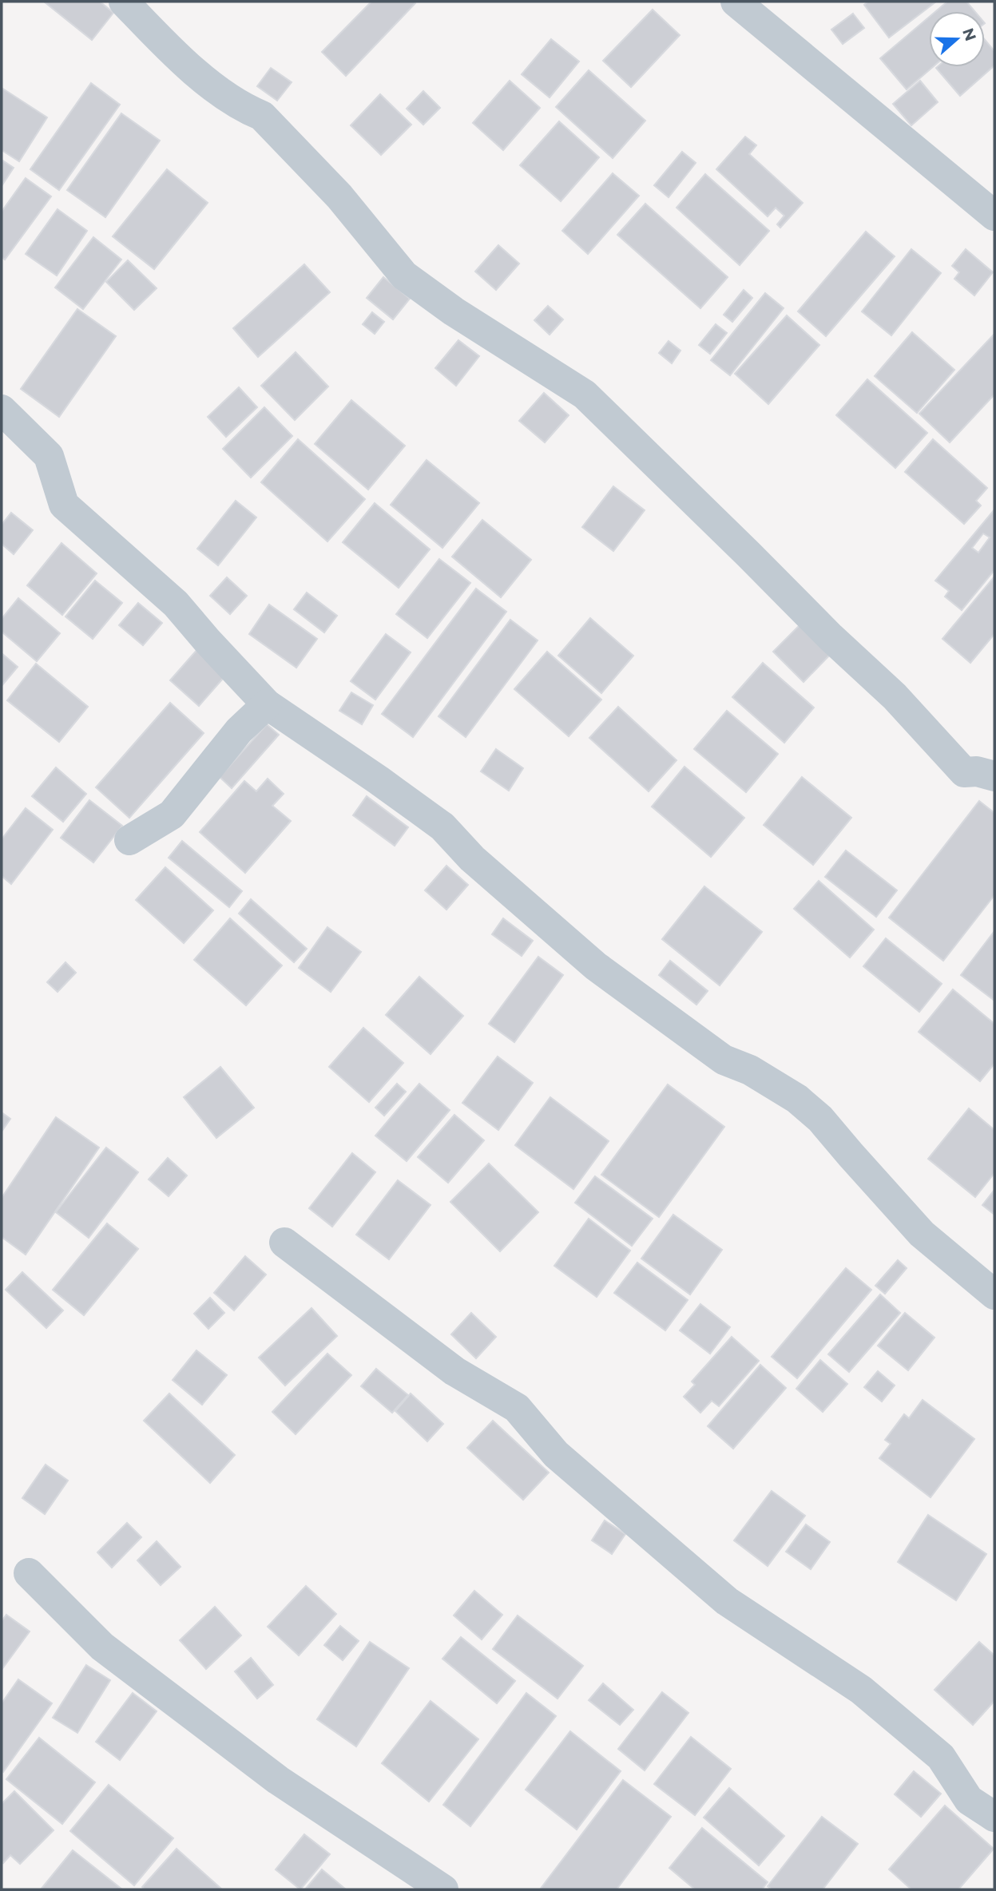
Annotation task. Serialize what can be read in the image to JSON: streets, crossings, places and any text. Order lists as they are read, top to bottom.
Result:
{
  "north": "right"
}
